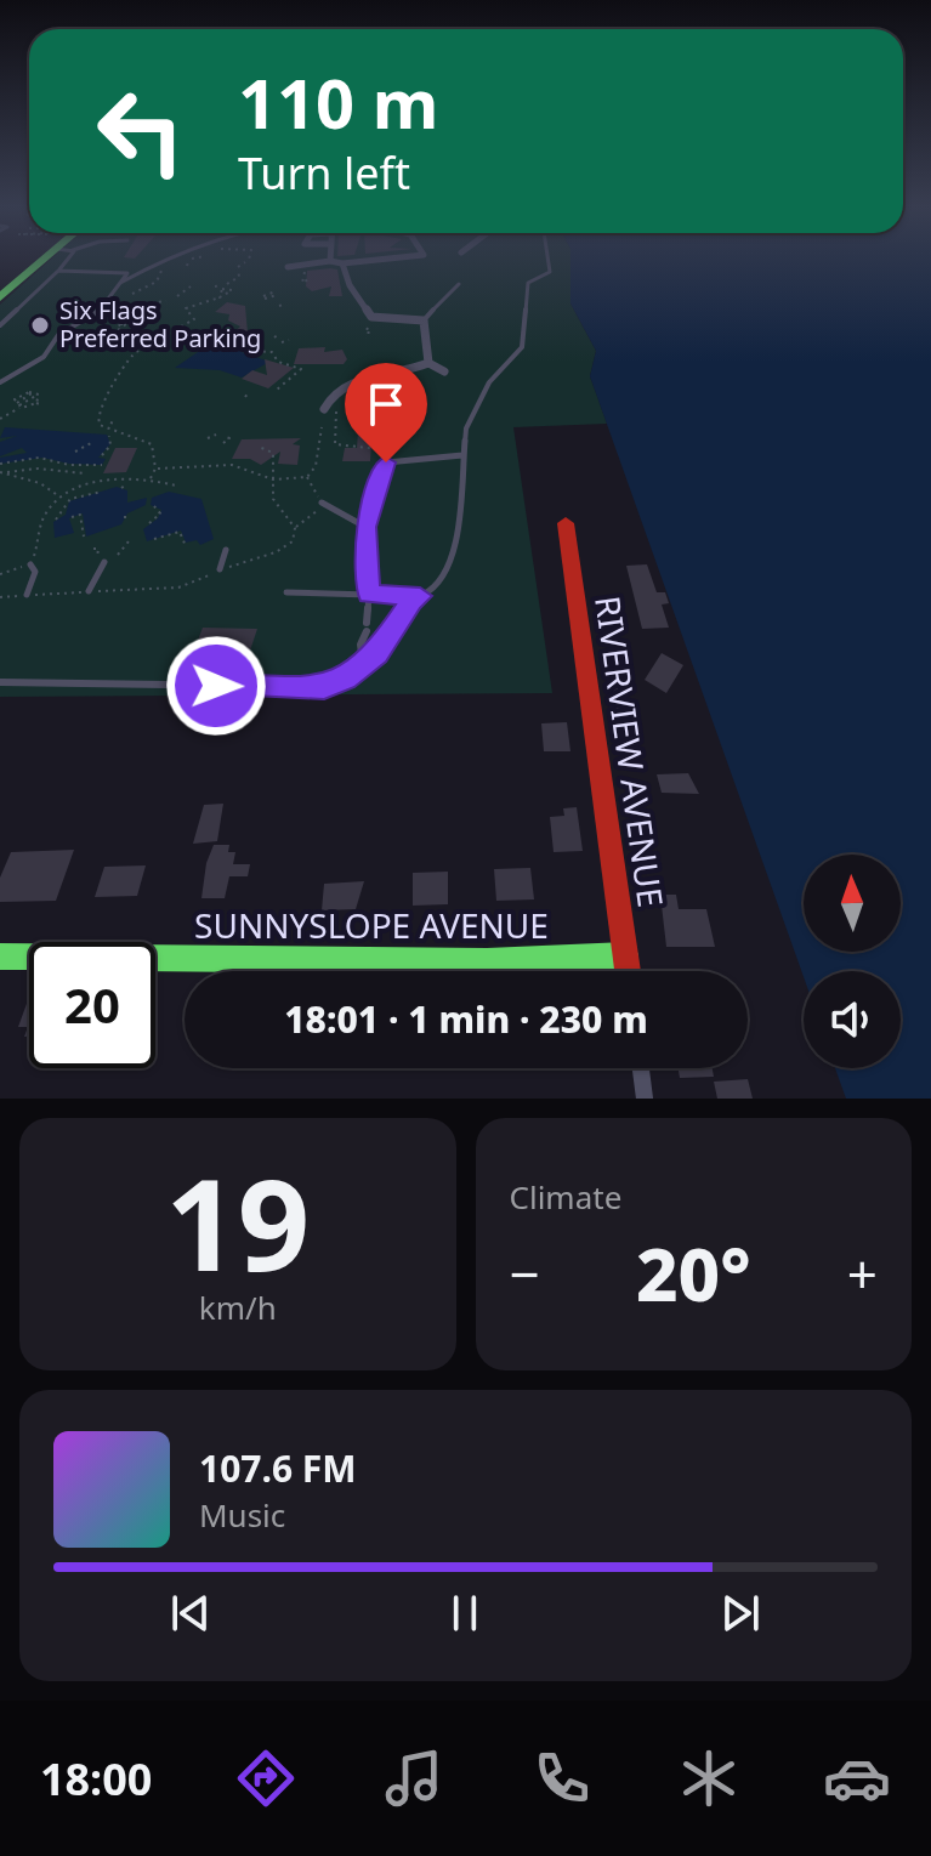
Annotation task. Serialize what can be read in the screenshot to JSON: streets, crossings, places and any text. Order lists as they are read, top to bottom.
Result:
{
  "streets": {
    "street": ["RIVERVIEW AVENUE", "SUNNYSLOPE AVENUE"]
  },
  "crossings": [
    ["RIVERVIEW AVENUE", "SUNNYSLOPE AVENUE"]
  ],
  "places": ["Six Flags Preferred Parking"],
  "north": "top",
  "page": {
    "turn": ["110 m", "Turn left"],
    "limit": "20",
    "trip": "18:01 · 1 min · 230 m",
    "tile": [
      ["19", "km/h"],
      "Climate"
    ],
    "heat": ["−", "20°", "+"],
    "song": ["107.6 FM", "Music"],
    "tabs": "18:00"
  }
}
